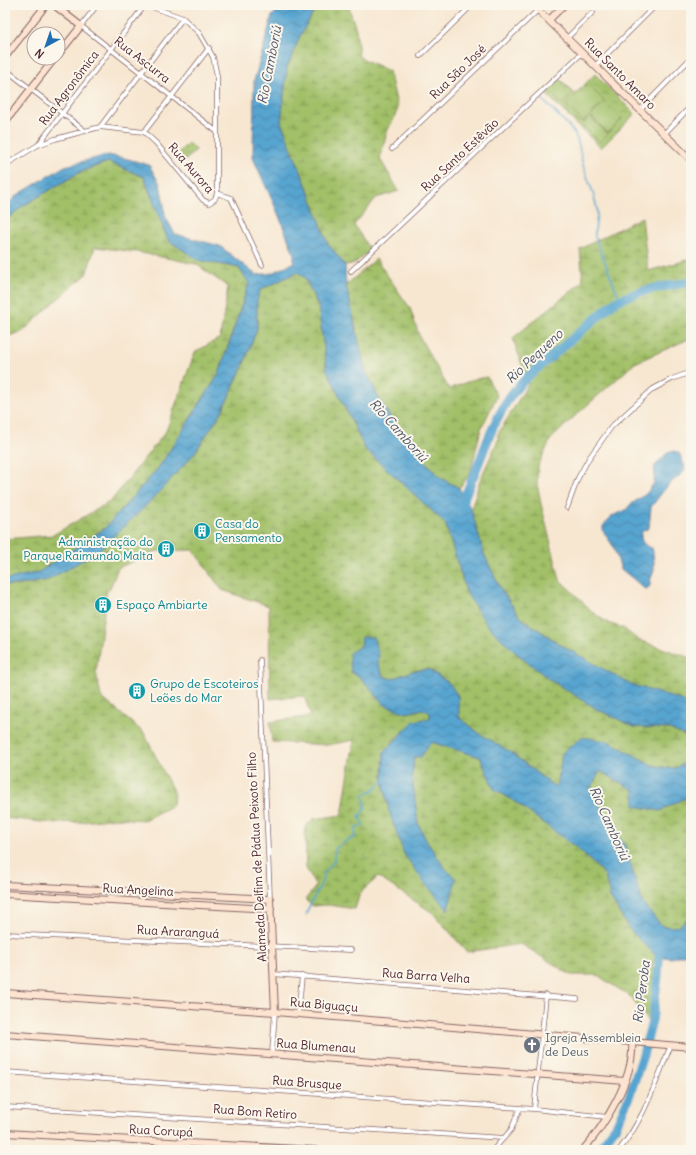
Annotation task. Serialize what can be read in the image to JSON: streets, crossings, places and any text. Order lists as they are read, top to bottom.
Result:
{
  "streets": {
    "street": [
      "Rua Ascurra",
      "Rua São José",
      "Rua Santo Amaro",
      "Rua Agronômica",
      "Rua Santo Estêvão",
      "Rua Aurora",
      "Alameda Delfim de Pádua Peixoto Filho",
      "Rua Angelina",
      "Rua Araranguá",
      "Rua Barra Velha",
      "Rua Biguaçu",
      "Rua Blumenau",
      "Rua Brusque",
      "Rua Bom Retiro",
      "Rua Corupá"
    ]
  },
  "crossings": [
    ["Rua Ascurra", "Rua Agronômica"],
    ["Rua Ascurra", "Rua Aurora"],
    ["Rua São José", "Rua Santo Amaro"],
    ["Rua Santo Amaro", "Rua Santo Estêvão"],
    ["Rua Agronômica", "Rua Aurora"],
    ["Alameda Delfim de Pádua Peixoto Filho", "Rua Angelina"],
    ["Alameda Delfim de Pádua Peixoto Filho", "Rua Araranguá"],
    ["Alameda Delfim de Pádua Peixoto Filho", "Rua Barra Velha"],
    ["Alameda Delfim de Pádua Peixoto Filho", "Rua Biguaçu"],
    ["Alameda Delfim de Pádua Peixoto Filho", "Rua Blumenau"]
  ],
  "water": ["Rio Camboriú", "Rio Pequeno", "Rio Peroba"],
  "places": {
    "building": [
      "Casa do Pensamento",
      "Administração do Parque Raimundo Malta",
      "Espaço Ambiarte",
      "Grupo de Escoteiros Leões do Mar"
    ],
    "church": ["Igreja Assembleia de Deus"]
  },
  "north": "bottom left"
}
